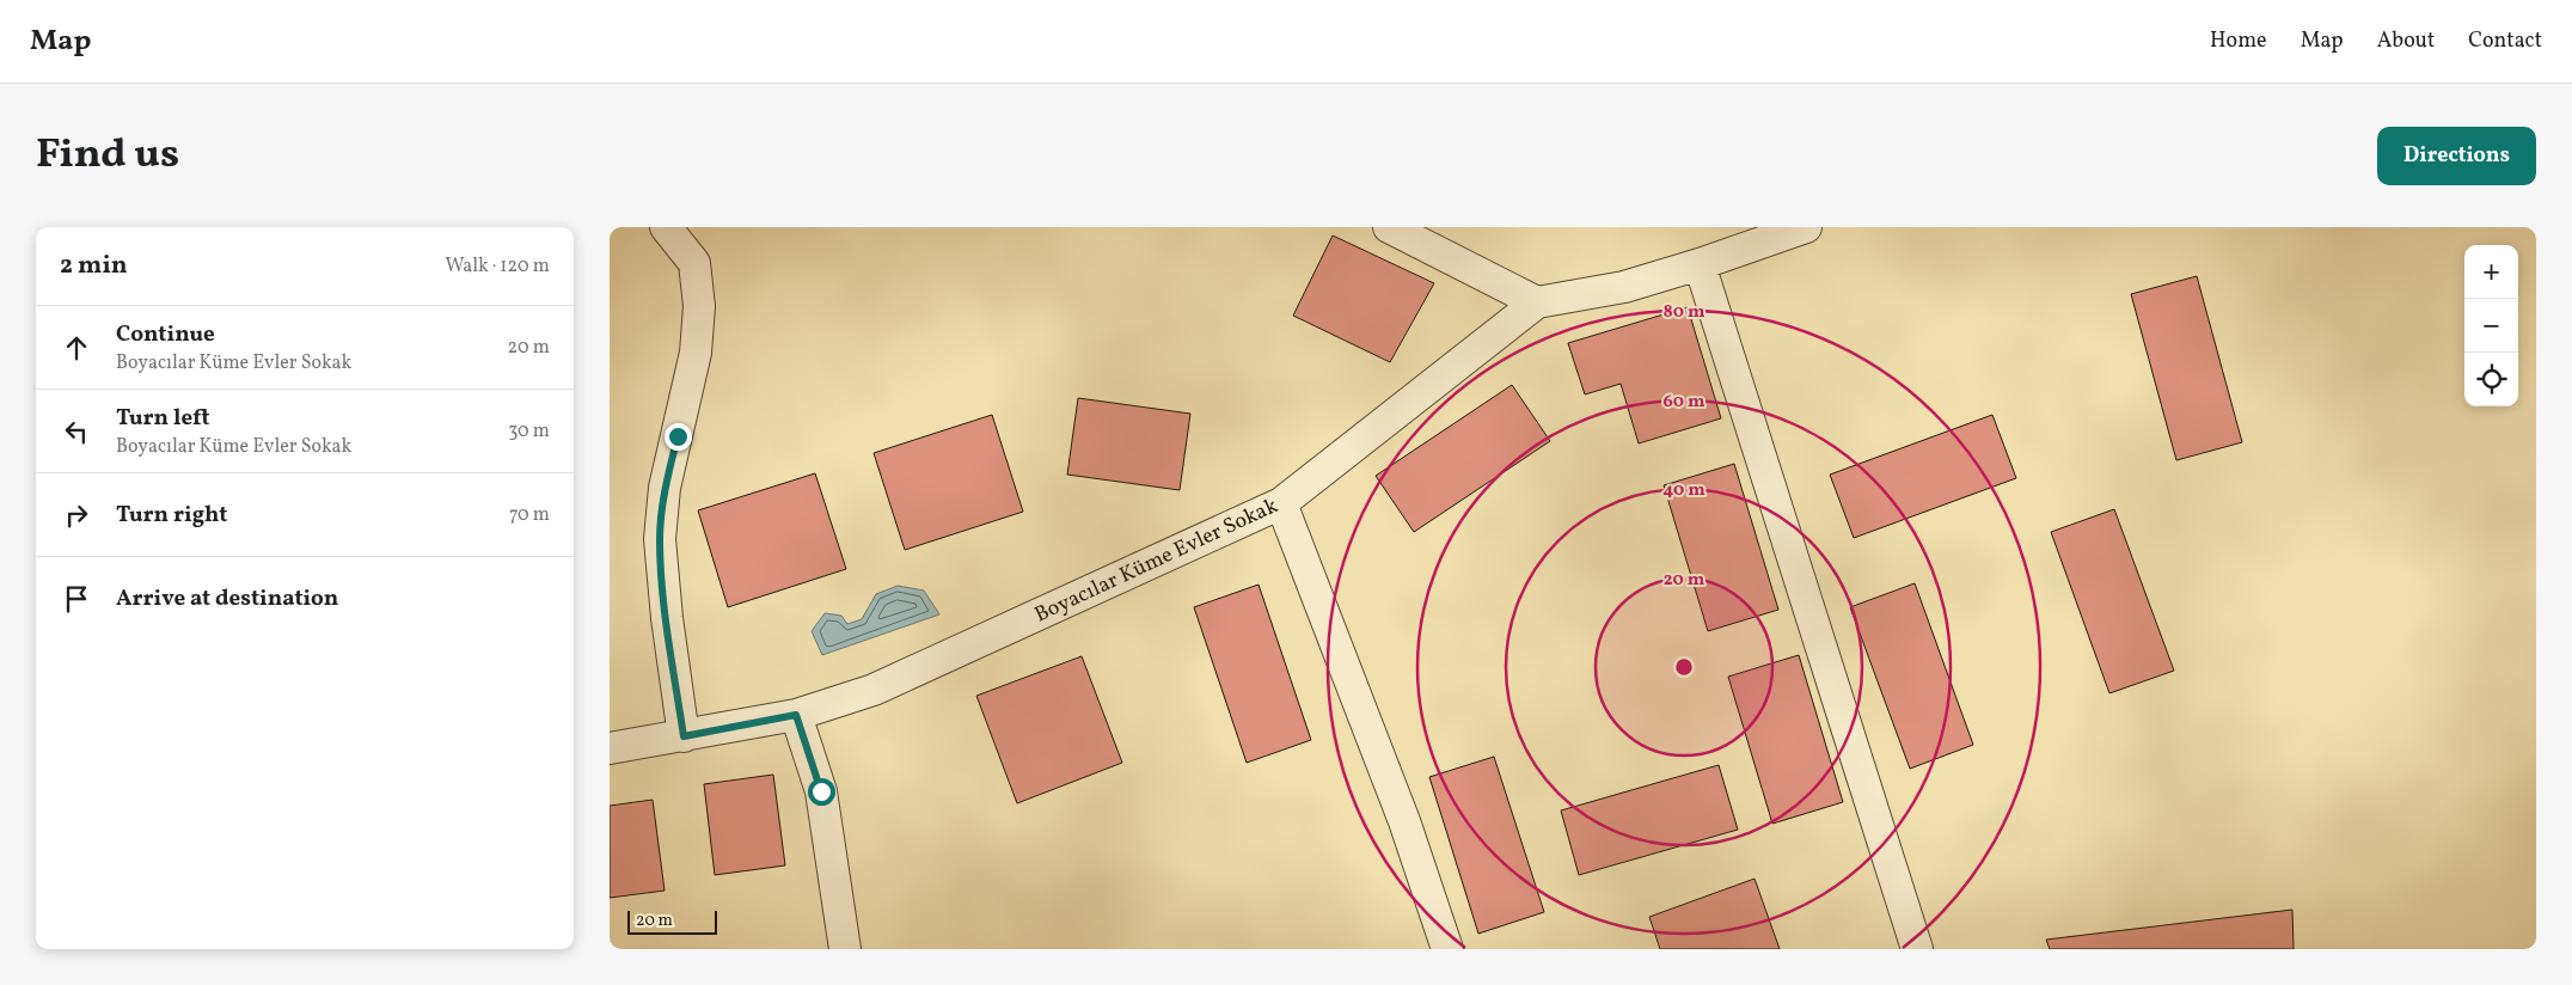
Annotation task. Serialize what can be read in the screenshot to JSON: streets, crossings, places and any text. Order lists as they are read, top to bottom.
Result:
{
  "streets": {
    "street": ["Boyacılar Küme Evler Sokak"]
  },
  "scale_bar": "20 m",
  "page": {
    "header": "Map",
    "nav": [
      "Home",
      "Map",
      "About",
      "Contact"
    ],
    "title": "Find us",
    "buttons": "Directions",
    "heading": ["2 min", "Walk · 120 m"],
    "map_buttons": ["+", "−"],
    "list": [
      ["Continue", "Boyacılar Küme Evler Sokak", "20 m"],
      ["Turn left", "Boyacılar Küme Evler Sokak", "30 m"],
      ["Turn right", "70 m"],
      "Arrive at destination"
    ],
    "scale": "20 m"
  },
  "rings": [
    "80 m",
    "60 m",
    "40 m",
    "20 m"
  ]
}
